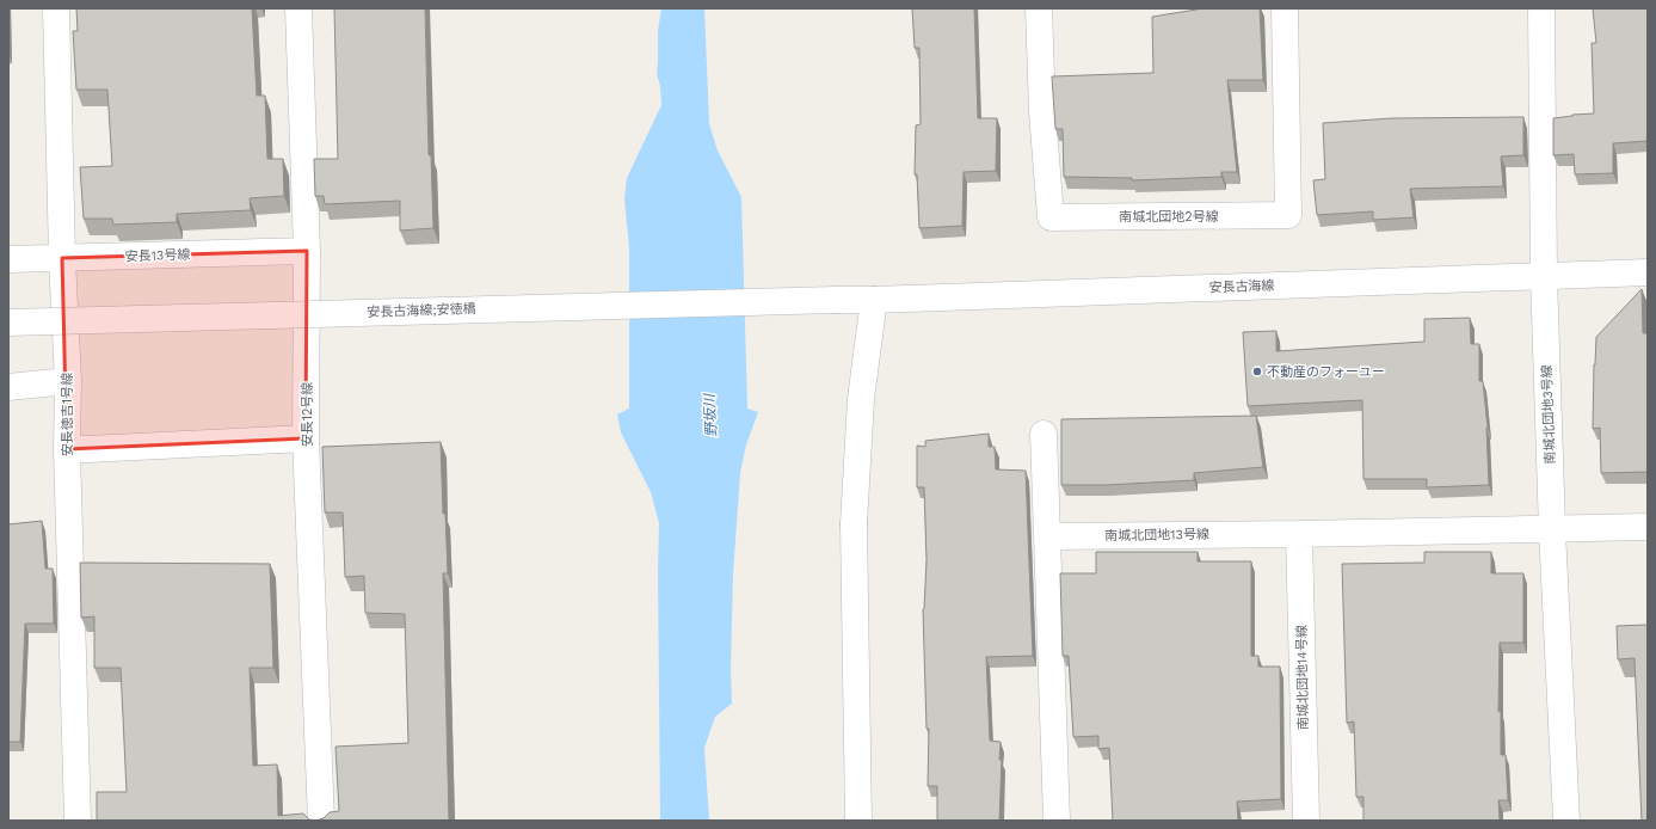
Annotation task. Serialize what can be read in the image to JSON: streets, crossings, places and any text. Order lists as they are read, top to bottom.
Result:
{
  "streets": {
    "street": [
      "南城北団地2号線",
      "安長13号線",
      "安長古海線",
      "安長古海線;安徳橋",
      "安長徳吉1号線",
      "安長12号線",
      "南城北団地3号線",
      "南城北団地13号線",
      "南城北団地14号線"
    ]
  },
  "crossings": [
    ["安長13号線", "安長徳吉1号線"],
    ["安長13号線", "安長12号線"],
    ["安長古海線", "安長古海線;安徳橋"],
    ["安長古海線", "南城北団地3号線"],
    ["南城北団地3号線", "南城北団地13号線"],
    ["南城北団地13号線", "南城北団地14号線"]
  ],
  "water": ["野坂川"],
  "places": ["不動産のフォーユー"]
}
